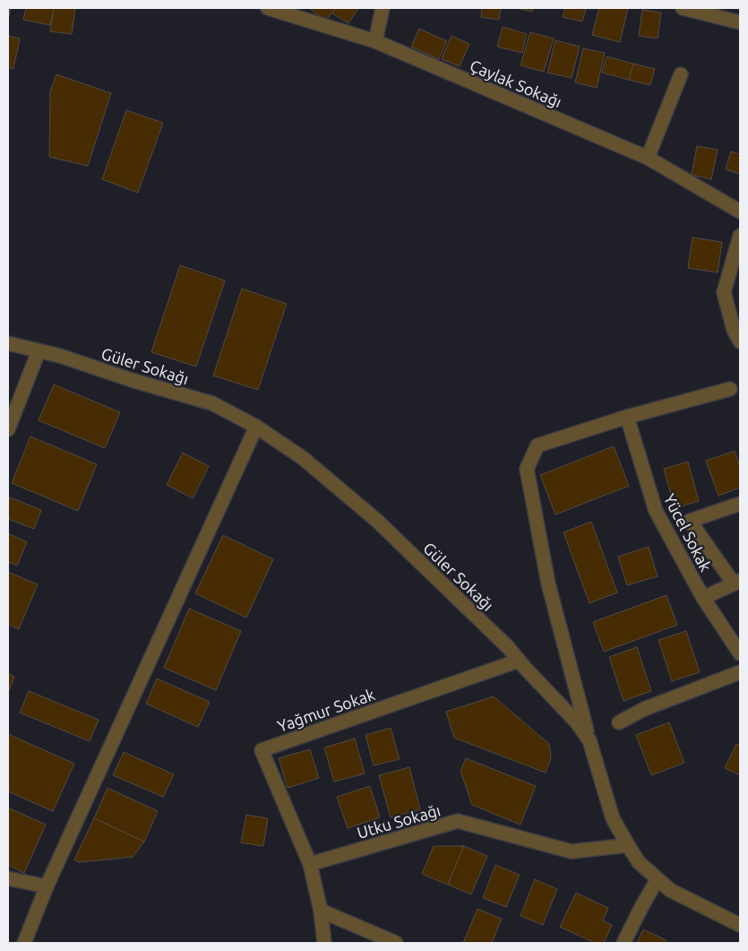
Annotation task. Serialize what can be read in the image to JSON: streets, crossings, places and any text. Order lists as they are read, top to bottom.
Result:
{
  "streets": {
    "street": [
      "Çaylak Sokağı",
      "Güler Sokağı",
      "Yücel Sokak",
      "Yağmur Sokak",
      "Utku Sokağı"
    ]
  },
  "crossings": [
    ["Güler Sokağı", "Yağmur Sokak"],
    ["Güler Sokağı", "Utku Sokağı"],
    ["Yağmur Sokak", "Utku Sokağı"]
  ]
}
